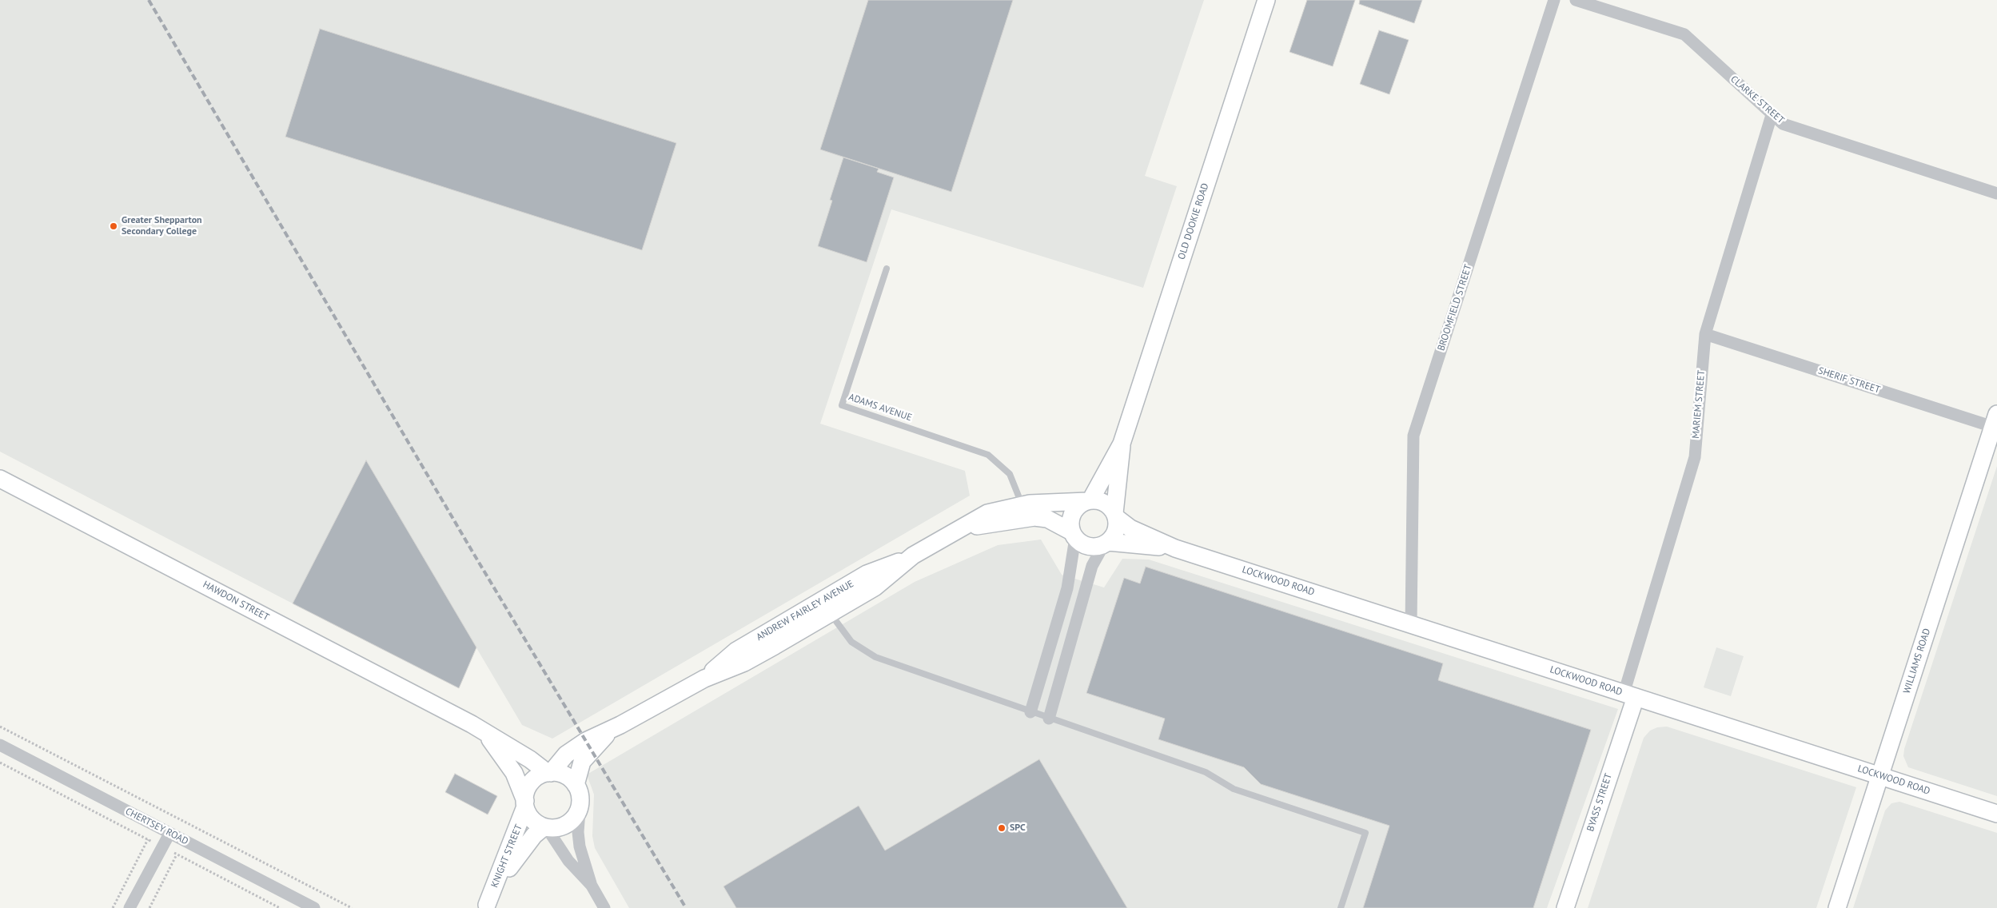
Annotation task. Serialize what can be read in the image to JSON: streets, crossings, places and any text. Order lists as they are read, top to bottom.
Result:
{
  "streets": {
    "street": [
      "CLARKE STREET",
      "OLD DOOKIE ROAD",
      "BROOMFIELD STREET",
      "SHERIF STREET",
      "MARIEM STREET",
      "LOCKWOOD ROAD",
      "HAWDON STREET",
      "ANDREW FAIRLEY AVENUE",
      "WILLIAMS ROAD",
      "BYASS STREET",
      "CHERTSEY ROAD",
      "KNIGHT STREET"
    ],
    "lane": ["ADAMS AVENUE"]
  },
  "crossings": [
    ["CLARKE STREET", "MARIEM STREET"],
    ["OLD DOOKIE ROAD", "LOCKWOOD ROAD"],
    ["OLD DOOKIE ROAD", "ANDREW FAIRLEY AVENUE"],
    ["BROOMFIELD STREET", "LOCKWOOD ROAD"],
    ["SHERIF STREET", "MARIEM STREET"],
    ["SHERIF STREET", "WILLIAMS ROAD"],
    ["MARIEM STREET", "LOCKWOOD ROAD"],
    ["MARIEM STREET", "BYASS STREET"],
    ["ADAMS AVENUE", "ANDREW FAIRLEY AVENUE"],
    ["LOCKWOOD ROAD", "ANDREW FAIRLEY AVENUE"],
    ["LOCKWOOD ROAD", "WILLIAMS ROAD"],
    ["LOCKWOOD ROAD", "BYASS STREET"],
    ["HAWDON STREET", "ANDREW FAIRLEY AVENUE"],
    ["HAWDON STREET", "KNIGHT STREET"],
    ["ANDREW FAIRLEY AVENUE", "KNIGHT STREET"]
  ],
  "places": ["Greater Shepparton Secondary College", "SPC"]
}
